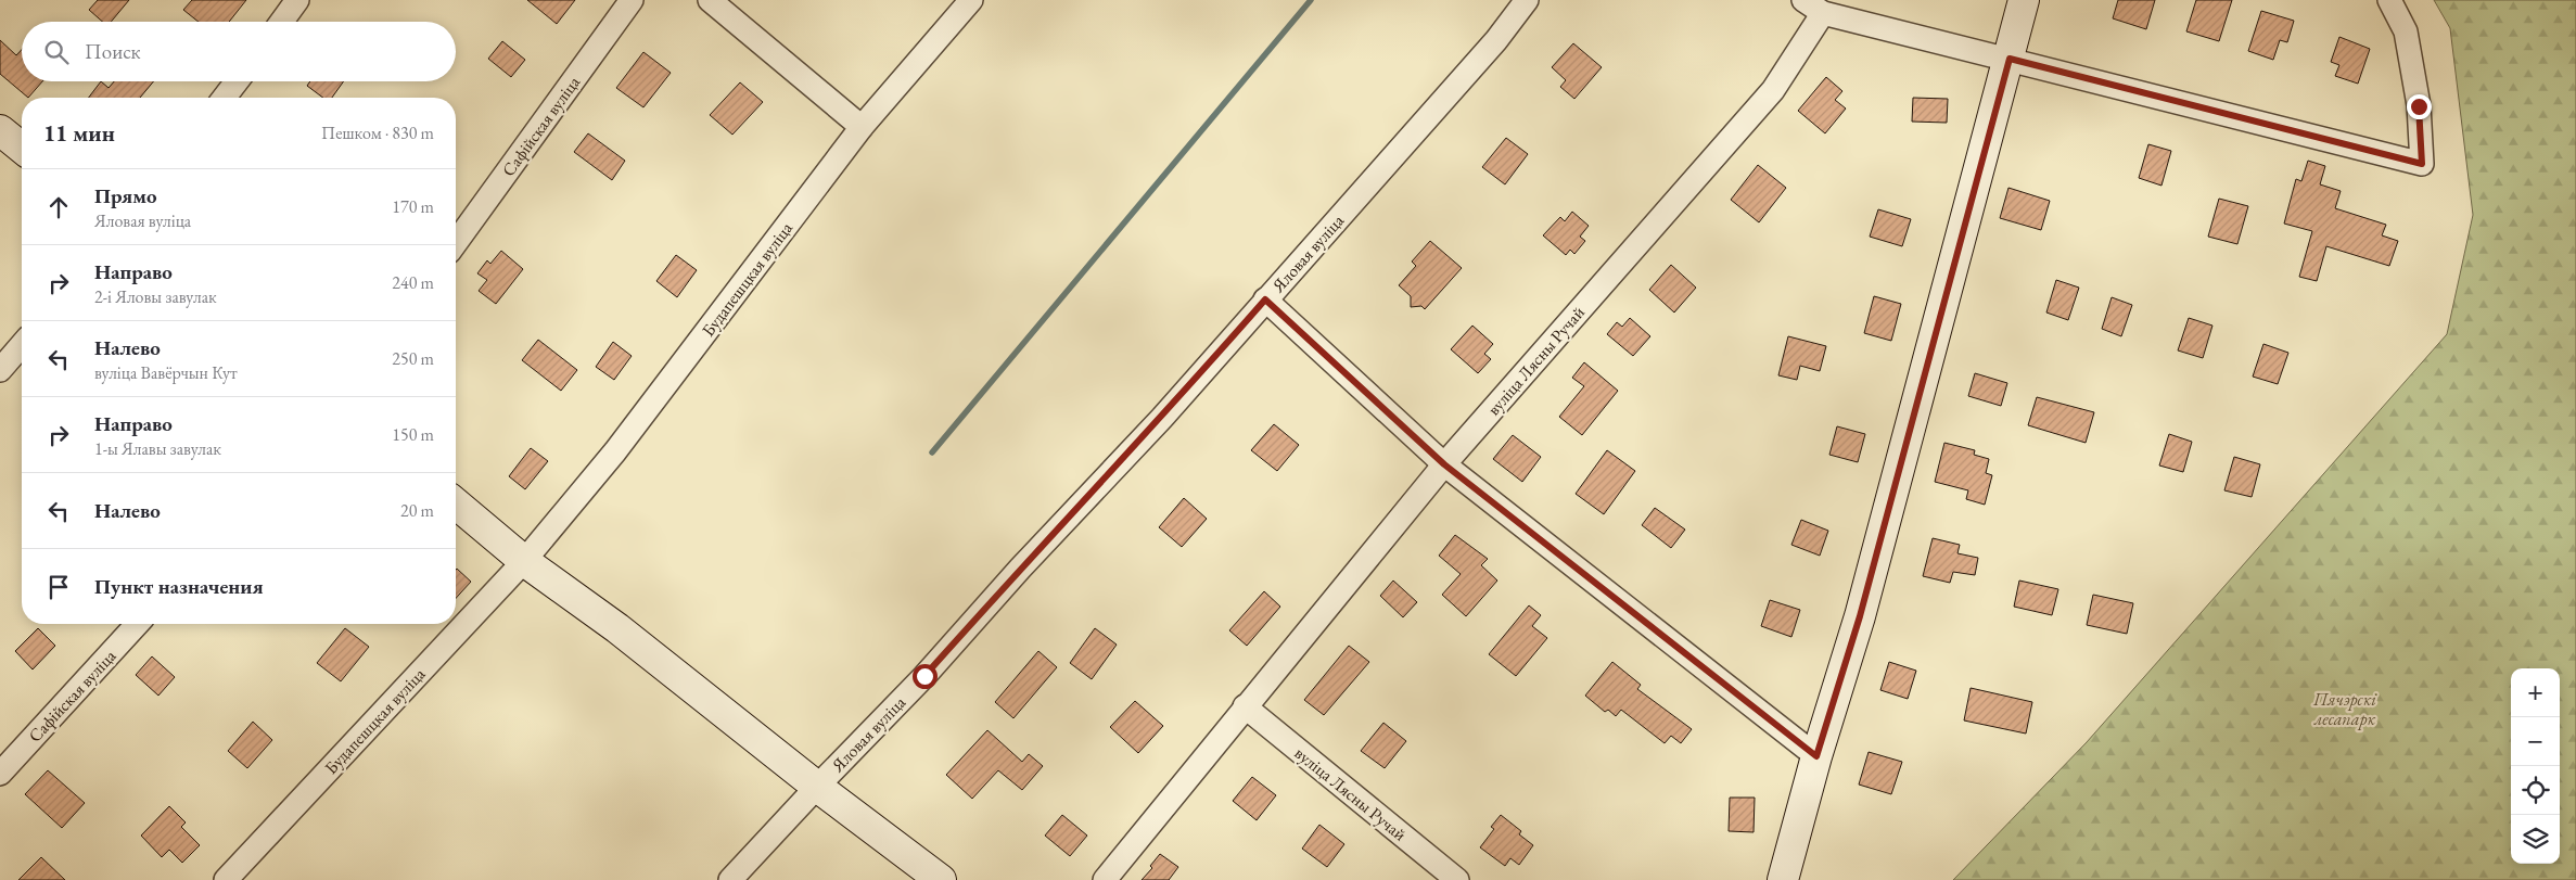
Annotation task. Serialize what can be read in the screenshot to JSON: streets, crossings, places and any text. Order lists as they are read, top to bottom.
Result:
{
  "streets": {
    "street": [
      "Сафійская вуліца",
      "Яловая вуліца",
      "Будапешцкая вуліца",
      "вуліца Лясны Ручай"
    ]
  },
  "parks": ["Пячэрскі лесапарк"],
  "page": {
    "search": "Поиск",
    "heading": ["11 мин", "Пешком · 830 m"],
    "list": [
      ["Прямо", "Яловая вуліца", "170 m"],
      ["Направо", "2-і Яловы завулак", "240 m"],
      ["Налево", "вуліца Вавёрчын Кут", "250 m"],
      ["Направо", "1-ы Ялавы завулак", "150 m"],
      ["Налево", "20 m"],
      "Пункт назначения"
    ],
    "map_buttons": ["+", "−"]
  }
}
